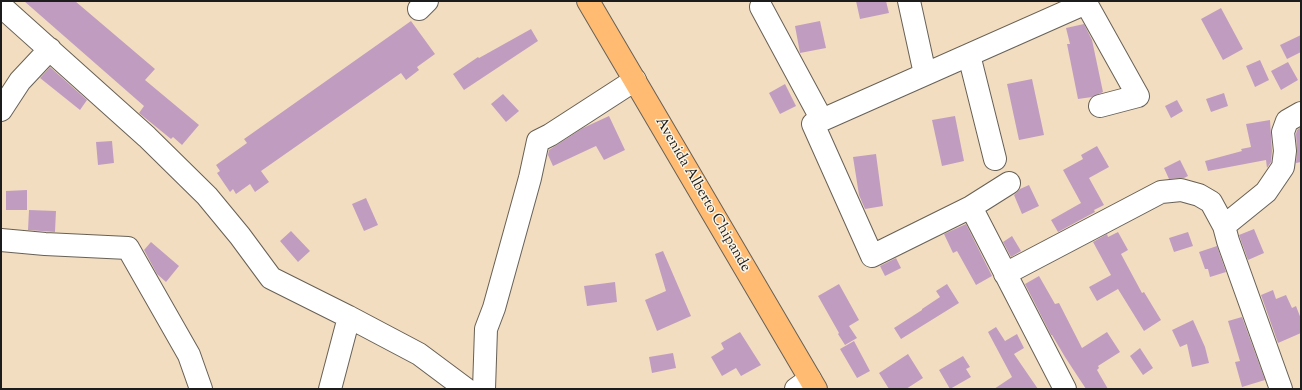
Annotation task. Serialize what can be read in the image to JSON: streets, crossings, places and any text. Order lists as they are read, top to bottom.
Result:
{
  "streets": {
    "main road": ["Avenida Alberto Chipande"]
  }
}
